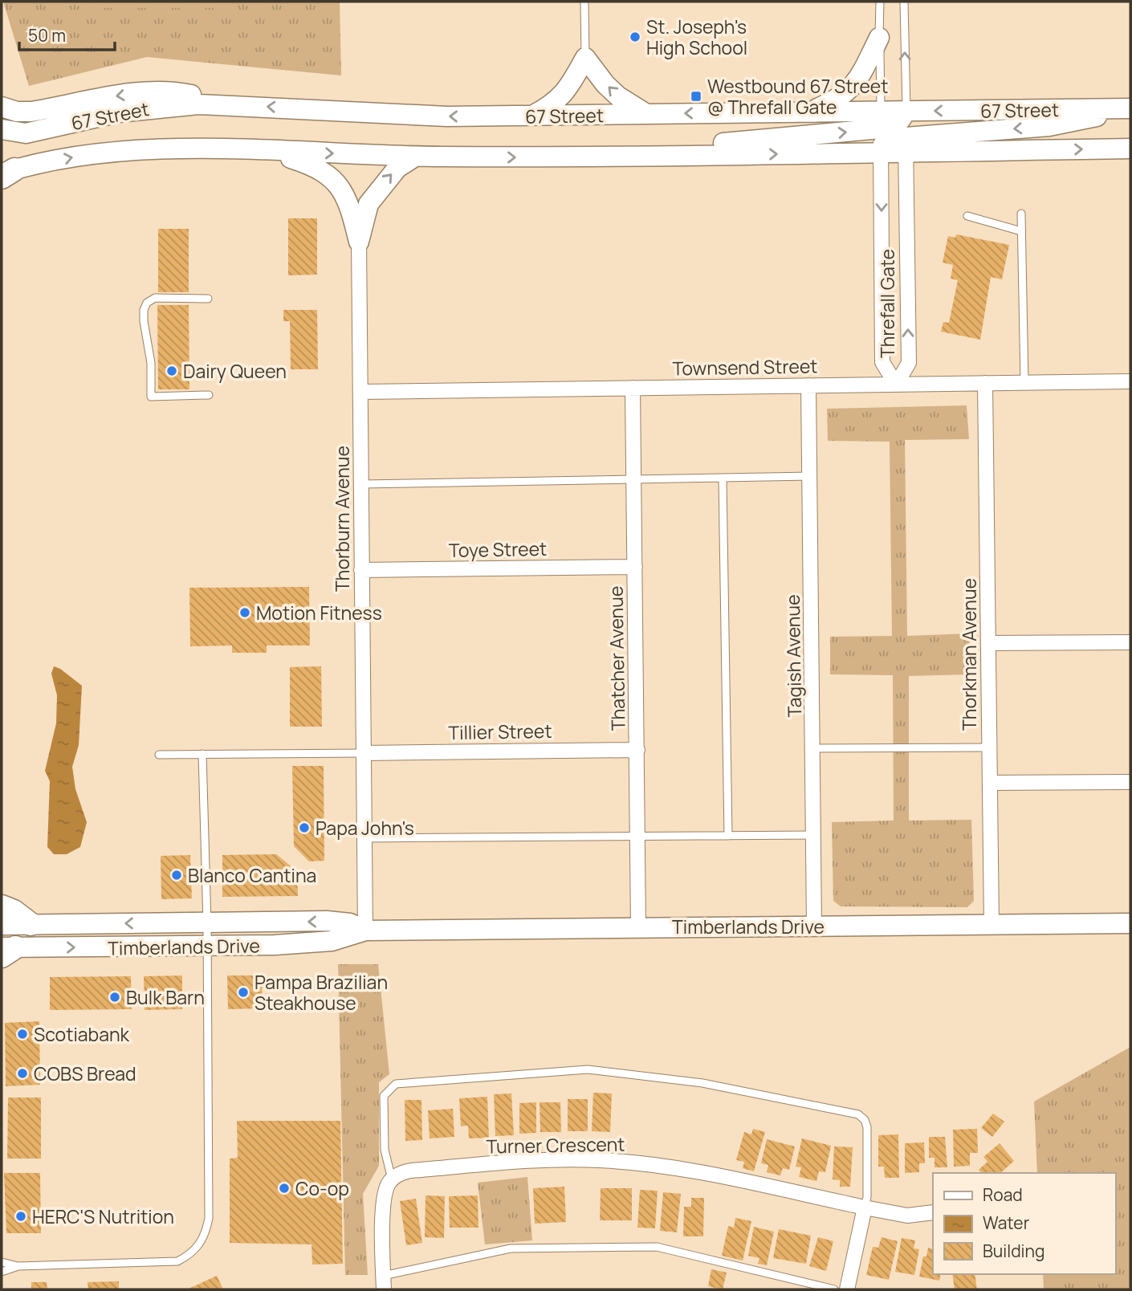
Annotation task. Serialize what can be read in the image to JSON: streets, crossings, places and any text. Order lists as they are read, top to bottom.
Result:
{
  "streets": {
    "main road": ["67 Street", "Timberlands Drive"],
    "street": [
      "Threfall Gate",
      "Townsend Street",
      "Thorburn Avenue",
      "Toye Street",
      "Thorkman Avenue",
      "Tagish Avenue",
      "Thatcher Avenue",
      "Tillier Street",
      "Turner Crescent"
    ]
  },
  "crossings": [
    ["67 Street", "Threfall Gate"],
    ["Threfall Gate", "Townsend Street"],
    ["Townsend Street", "Thorburn Avenue"],
    ["Townsend Street", "Thorkman Avenue"],
    ["Townsend Street", "Tagish Avenue"],
    ["Townsend Street", "Thatcher Avenue"],
    ["Thorburn Avenue", "Toye Street"],
    ["Thorburn Avenue", "Tillier Street"],
    ["Thorburn Avenue", "Timberlands Drive"],
    ["Toye Street", "Thatcher Avenue"],
    ["Thorkman Avenue", "Timberlands Drive"],
    ["Tagish Avenue", "Timberlands Drive"],
    ["Thatcher Avenue", "Tillier Street"],
    ["Thatcher Avenue", "Timberlands Drive"]
  ],
  "places": {
    "other": [
      "St. Joseph's High School",
      "Dairy Queen",
      "Motion Fitness",
      "Papa John's",
      "Blanco Cantina",
      "Pampa Brazilian Steakhouse",
      "Bulk Barn",
      "Scotiabank",
      "COBS Bread",
      "Co-op",
      "HERC'S Nutrition"
    ],
    "transit": ["Westbound 67 Street @ Threfall Gate"]
  },
  "legend": ["Road", "Water", "Building"],
  "scale_bar": "50 m"
}
